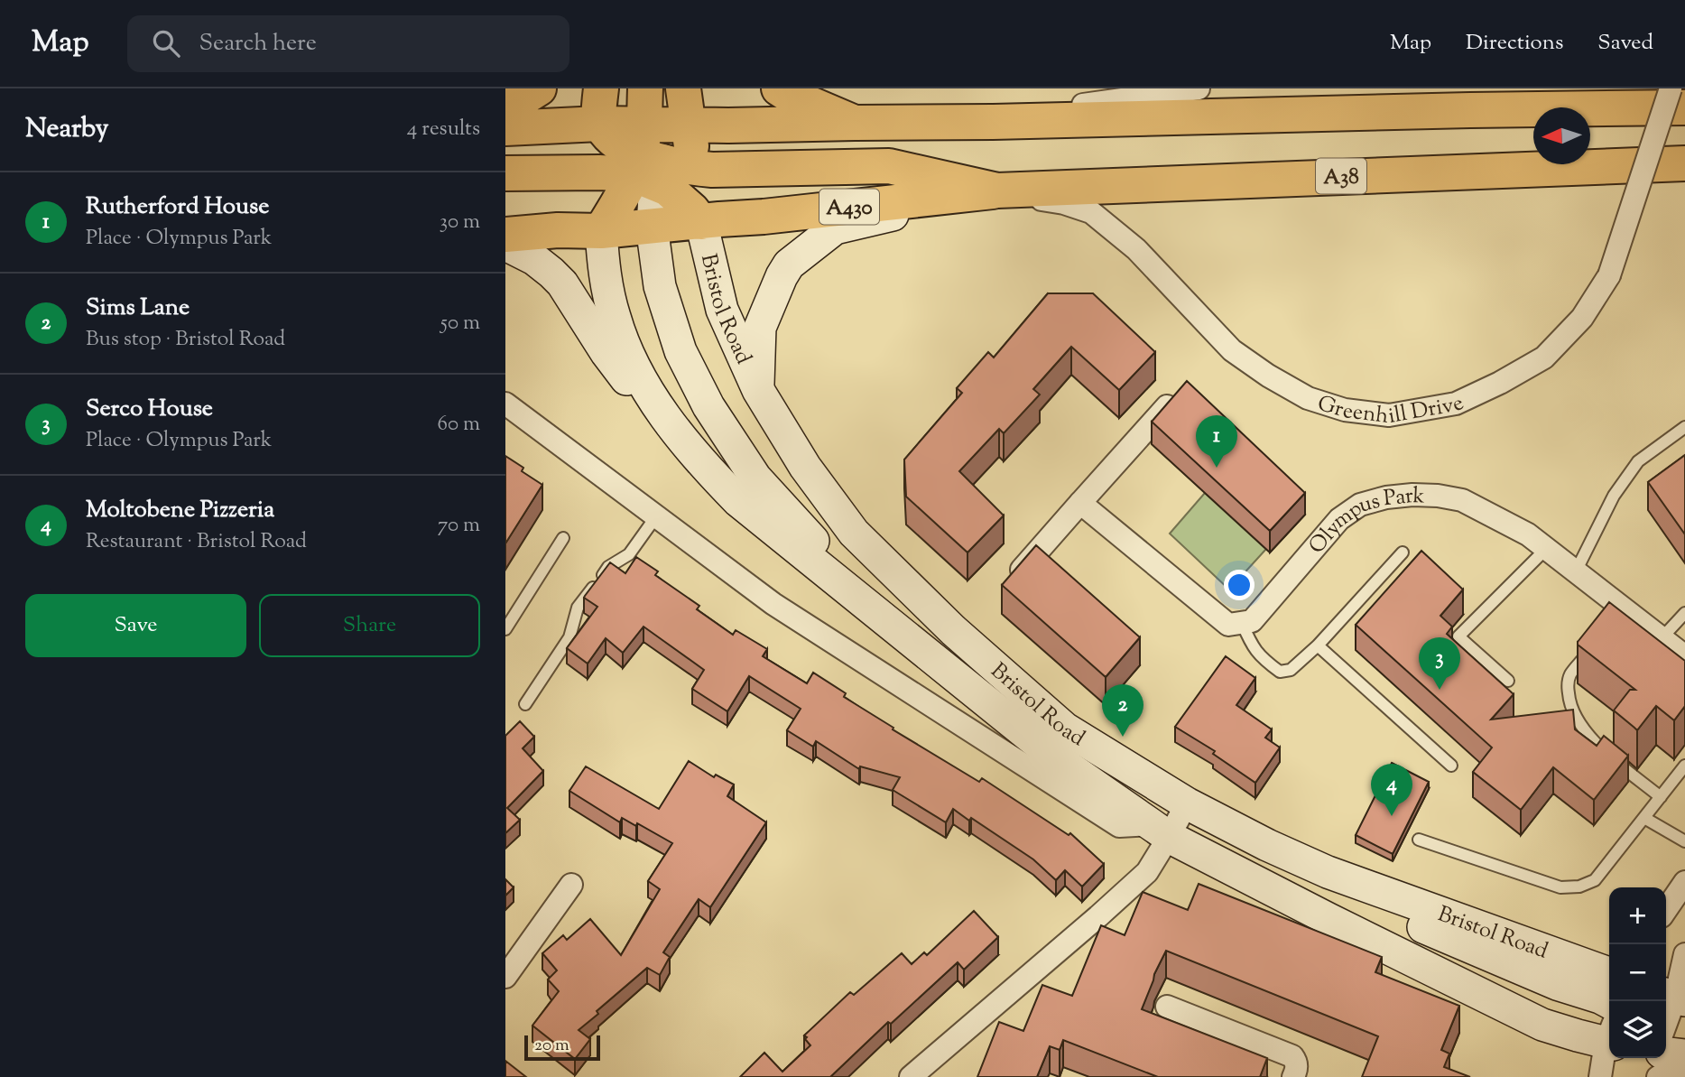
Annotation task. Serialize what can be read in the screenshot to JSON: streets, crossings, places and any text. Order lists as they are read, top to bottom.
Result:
{
  "streets": {
    "main road": ["A38", "A430", "Bristol Road"],
    "street": ["Greenhill Drive", "Olympus Park"]
  },
  "crossings": [
    ["A38", "A430"],
    ["A38", "Greenhill Drive"],
    ["A430", "Bristol Road"],
    ["A430", "Greenhill Drive"]
  ],
  "scale_bar": "20 m",
  "north": "left",
  "page": {
    "header": "Map",
    "search": "Search here",
    "nav": ["Map", "Directions", "Saved"],
    "heading": ["Nearby", "4 results"],
    "list": [
      {
        "mark": "1",
        "name": "Rutherford House",
        "note": "Place · Olympus Park",
        "value": "30 m"
      },
      {
        "mark": "2",
        "name": "Sims Lane",
        "note": "Bus stop · Bristol Road",
        "value": "50 m"
      },
      {
        "mark": "3",
        "name": "Serco House",
        "note": "Place · Olympus Park",
        "value": "60 m"
      },
      {
        "mark": "4",
        "name": "Moltobene Pizzeria",
        "note": "Restaurant · Bristol Road",
        "value": "70 m"
      }
    ],
    "pins": [
      "1",
      "3",
      "2",
      "4"
    ],
    "buttons": ["Save", "Share"],
    "map_buttons": ["+", "−"],
    "scale": "20 m"
  }
}
